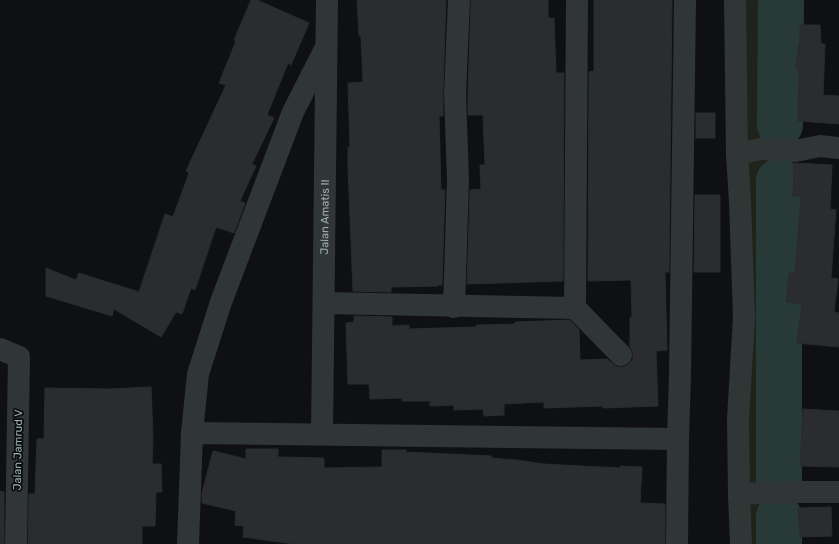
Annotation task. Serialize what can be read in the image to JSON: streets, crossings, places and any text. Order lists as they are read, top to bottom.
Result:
{
  "streets": {
    "street": ["Jalan Amatis II", "Jalan Jamrud V"]
  }
}
